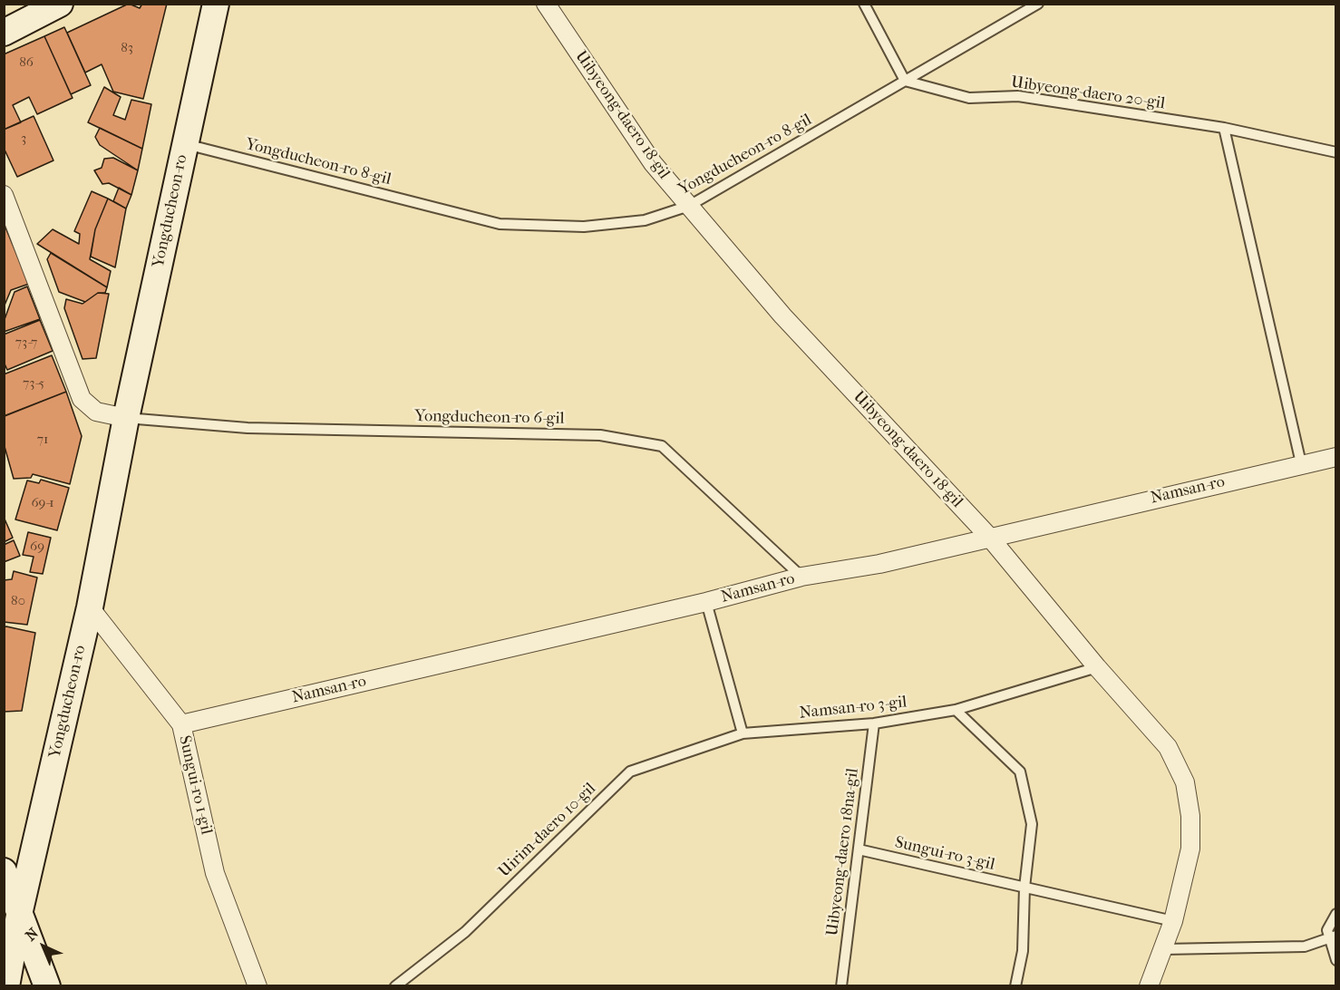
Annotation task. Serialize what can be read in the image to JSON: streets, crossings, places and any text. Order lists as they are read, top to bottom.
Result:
{
  "streets": {
    "street": [
      "Uibyeong-daero 18-gil",
      "Yongducheon-ro",
      "Namsan-ro",
      "Sungui-ro 1-gil"
    ],
    "lane": [
      "Uibyeong-daero 20-gil",
      "Yongducheon-ro 8-gil",
      "Yongducheon-ro 6-gil",
      "Namsan-ro 3-gil",
      "Uirim-daero 10-gil",
      "Uibyeong-daero 18na-gil",
      "Sungui-ro 3-gil"
    ]
  },
  "crossings": [
    ["Uibyeong-daero 20-gil", "Yongducheon-ro 8-gil"],
    ["Uibyeong-daero 18-gil", "Yongducheon-ro 8-gil"],
    ["Uibyeong-daero 18-gil", "Namsan-ro"],
    ["Uibyeong-daero 18-gil", "Namsan-ro 3-gil"],
    ["Yongducheon-ro 8-gil", "Yongducheon-ro"],
    ["Yongducheon-ro", "Yongducheon-ro 6-gil"],
    ["Yongducheon-ro", "Sungui-ro 1-gil"],
    ["Yongducheon-ro 6-gil", "Namsan-ro"],
    ["Namsan-ro", "Sungui-ro 1-gil"],
    ["Namsan-ro 3-gil", "Uirim-daero 10-gil"],
    ["Namsan-ro 3-gil", "Uibyeong-daero 18na-gil"],
    ["Uibyeong-daero 18na-gil", "Sungui-ro 3-gil"]
  ],
  "house_numbers": [
    "83",
    "86",
    "3",
    "73-7",
    "73-5",
    "71",
    "69-1",
    "69",
    "80"
  ],
  "north": "top left"
}
